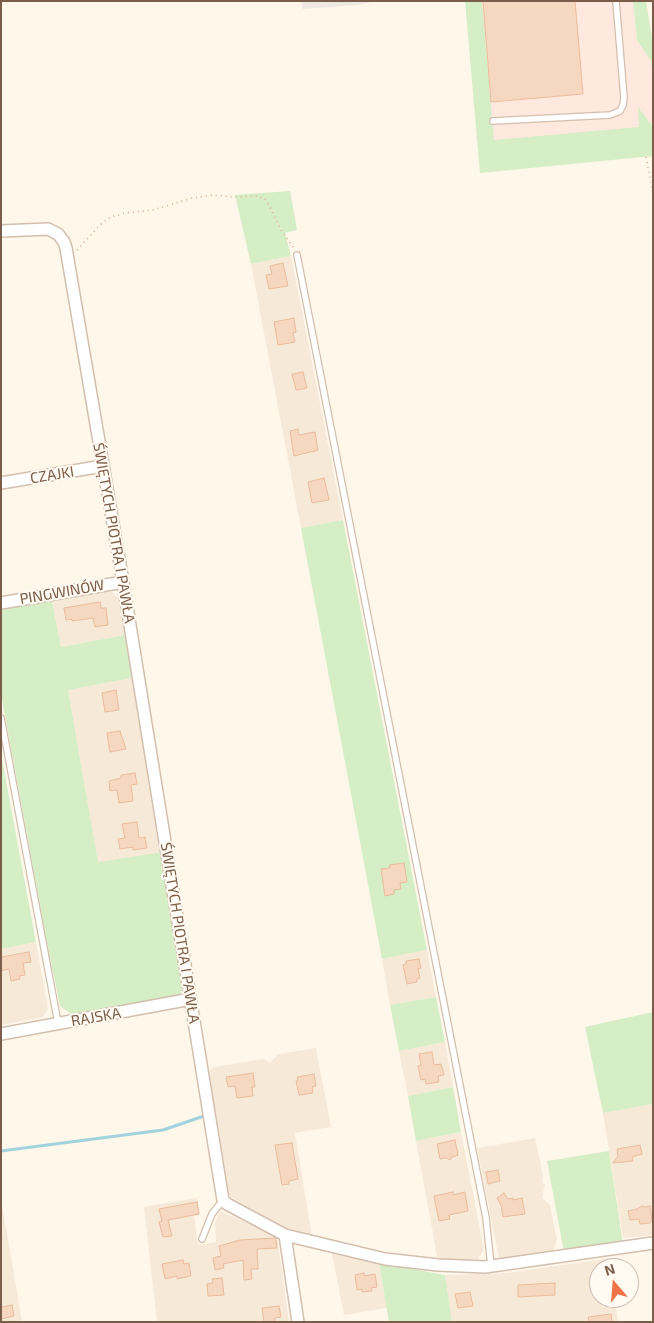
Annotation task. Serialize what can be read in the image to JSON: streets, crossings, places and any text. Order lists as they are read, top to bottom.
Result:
{
  "streets": {
    "street": [
      "CZAJKI",
      "ŚWIĘTYCH PIOTRA I PAWŁA",
      "PINGWINÓW",
      "RAJSKA"
    ]
  },
  "crossings": [
    ["CZAJKI", "ŚWIĘTYCH PIOTRA I PAWŁA"],
    ["ŚWIĘTYCH PIOTRA I PAWŁA", "PINGWINÓW"],
    ["ŚWIĘTYCH PIOTRA I PAWŁA", "RAJSKA"]
  ],
  "north": "top"
}
